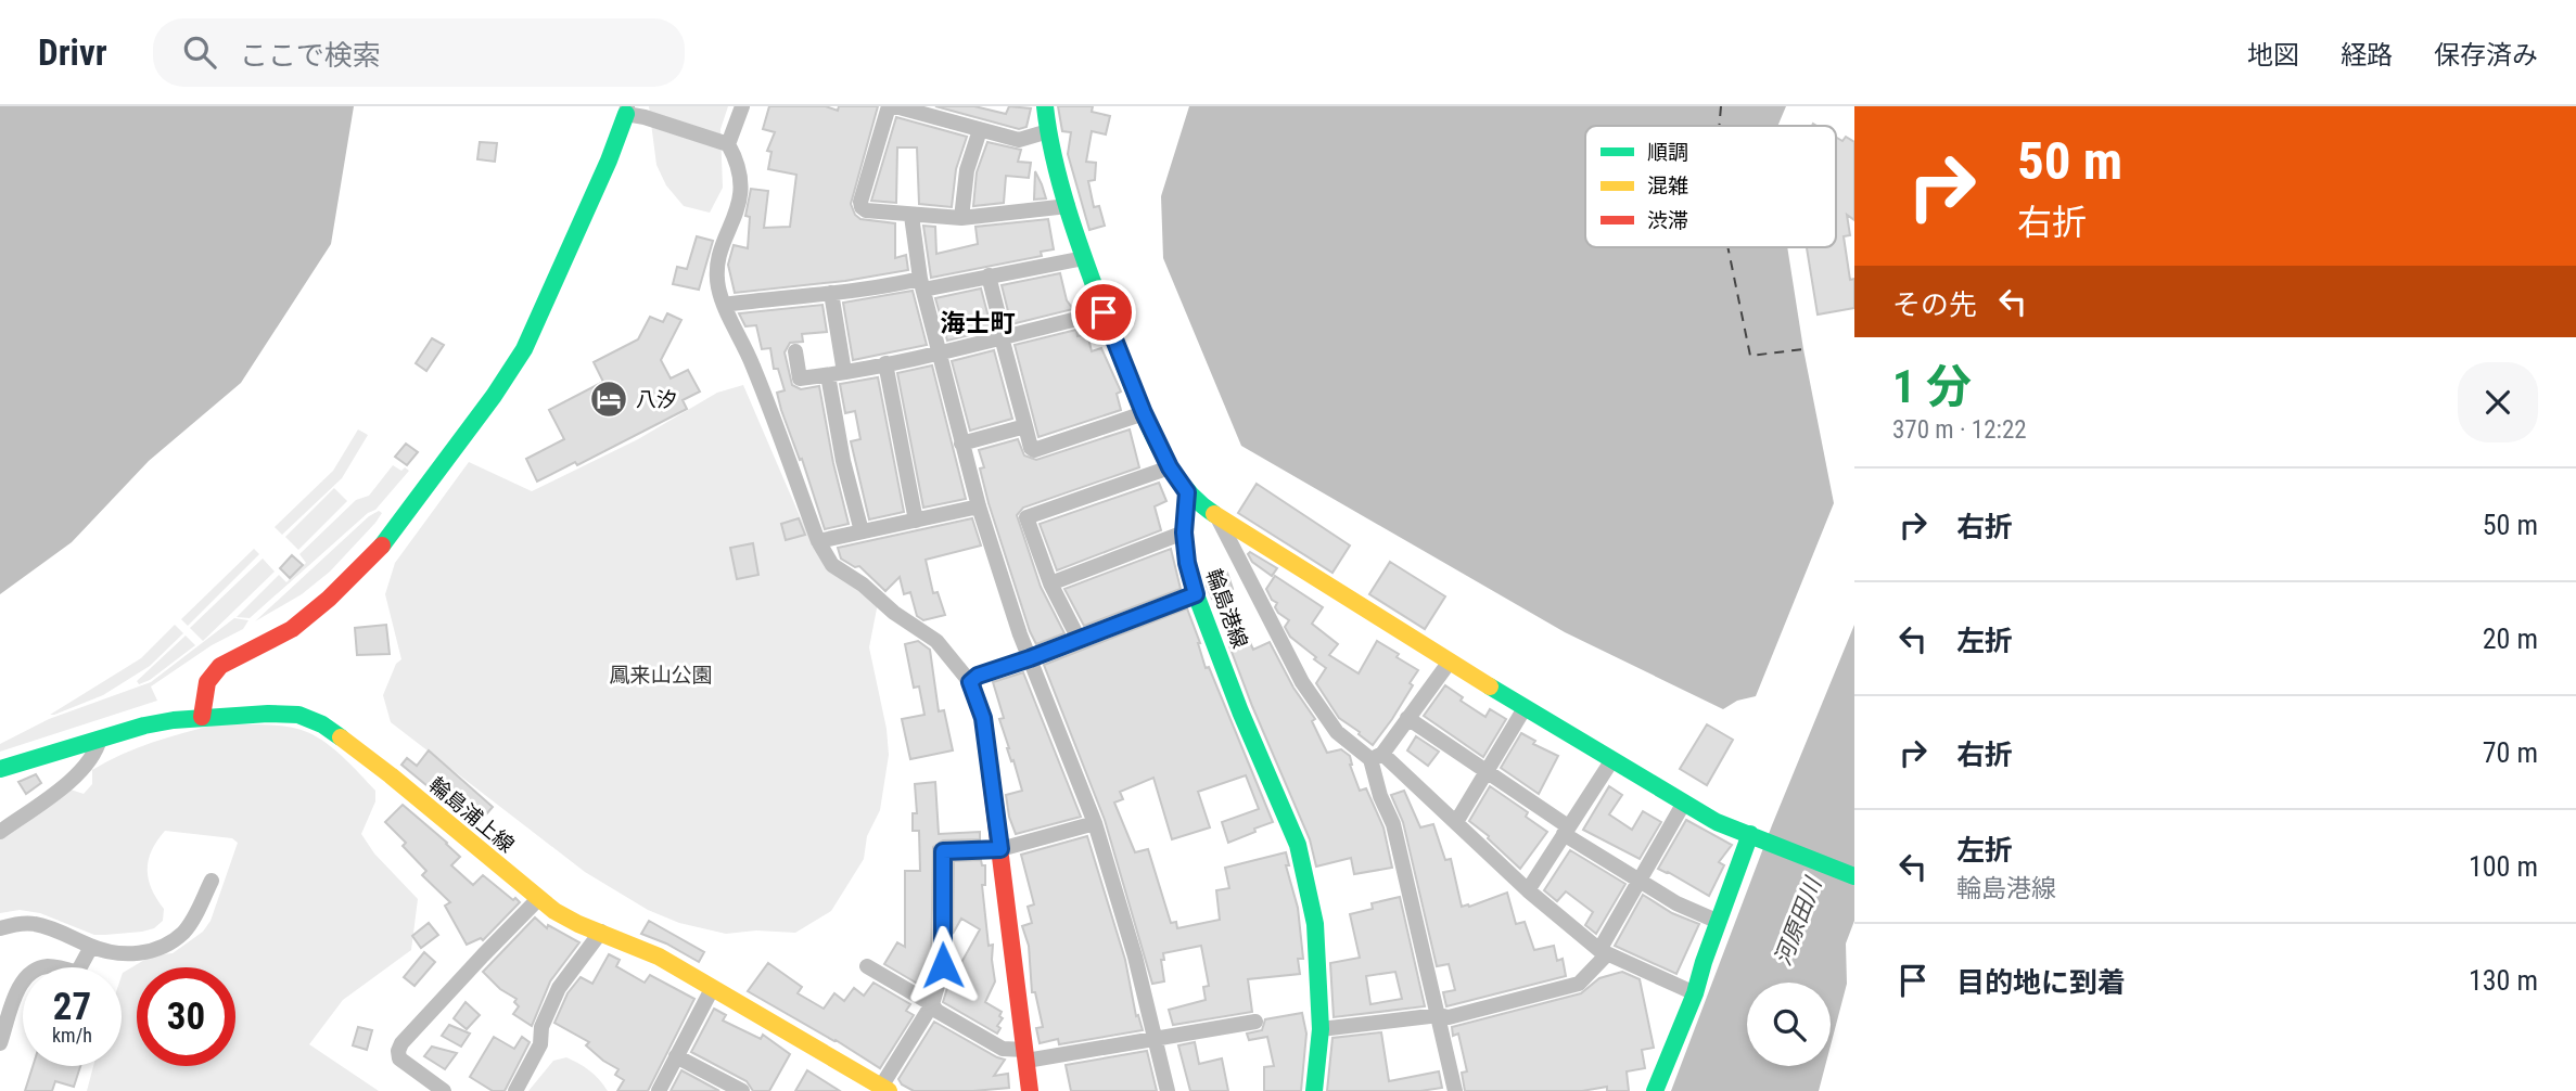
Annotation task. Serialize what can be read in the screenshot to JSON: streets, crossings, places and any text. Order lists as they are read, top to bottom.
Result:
{
  "streets": {
    "street": ["輪島港線", "輪島浦上線"]
  },
  "districts": ["海士町"],
  "water": ["河原田川"],
  "parks": ["鳳来山公園"],
  "places": {
    "hotel": ["八汐"]
  },
  "legend": ["順調", "混雑", "渋滞"],
  "page": {
    "header": "Drivr",
    "search": "ここで検索",
    "nav": ["地図", "経路", "保存済み"],
    "turn": ["50 m", "右折"],
    "then": "その先",
    "heading": ["1 分", "370 m · 12:22"],
    "list": [
      {
        "name": "右折",
        "value": "50 m"
      },
      {
        "name": "左折",
        "value": "20 m"
      },
      {
        "name": "右折",
        "value": "70 m"
      },
      {
        "name": "左折",
        "note": "輪島港線",
        "value": "100 m"
      },
      {
        "name": "目的地に到着",
        "value": "130 m"
      }
    ],
    "speed": "27 km/h",
    "limit": "30"
  }
}
